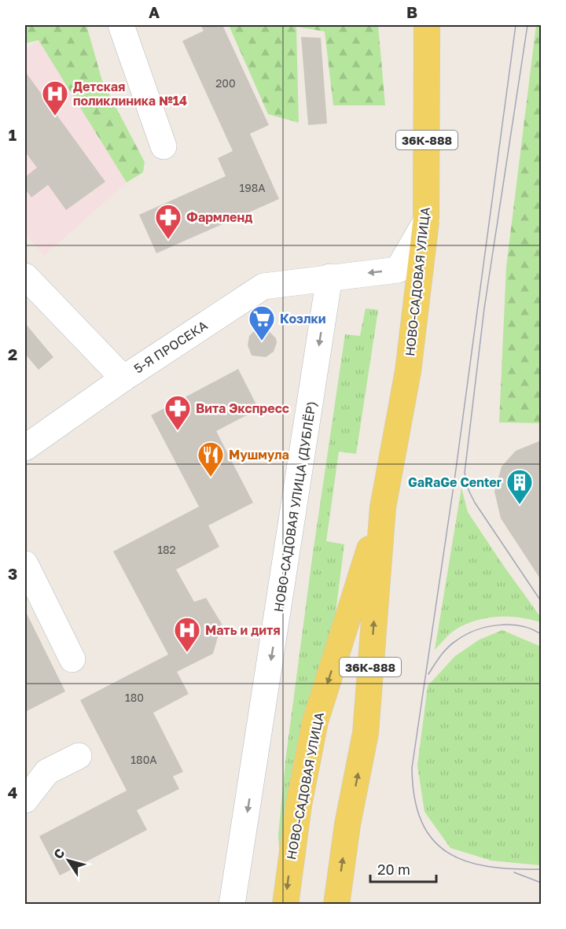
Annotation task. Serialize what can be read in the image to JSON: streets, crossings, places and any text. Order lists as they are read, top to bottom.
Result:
{
  "streets": {
    "main road": ["36К-888", "НОВО-САДОВАЯ УЛИЦА"],
    "street": ["5-Я ПРОСЕКА", "НОВО-САДОВАЯ УЛИЦА (ДУБЛЁР)"]
  },
  "crossings": [
    ["НОВО-САДОВАЯ УЛИЦА", "5-Я ПРОСЕКА"],
    ["5-Я ПРОСЕКА", "НОВО-САДОВАЯ УЛИЦА (ДУБЛЁР)"]
  ],
  "one_way": ["НОВО-САДОВАЯ УЛИЦА (ДУБЛЁР)"],
  "places": {
    "hospital": ["Детская поликлиника №14", "Мать и дитя"],
    "pharmacy": ["Фармленд", "Вита Экспресс"],
    "supermarket": ["Козлки"],
    "restaurant": ["Мушмула"],
    "building": ["GaRaGe Center"]
  },
  "house_numbers": [
    "200",
    "198А",
    "182",
    "180",
    "180А"
  ],
  "scale_bar": "20 m",
  "north": "top left",
  "grid": {
    "columns": ["A", "B"],
    "rows": [
      "1",
      "2",
      "3",
      "4"
    ]
  }
}
